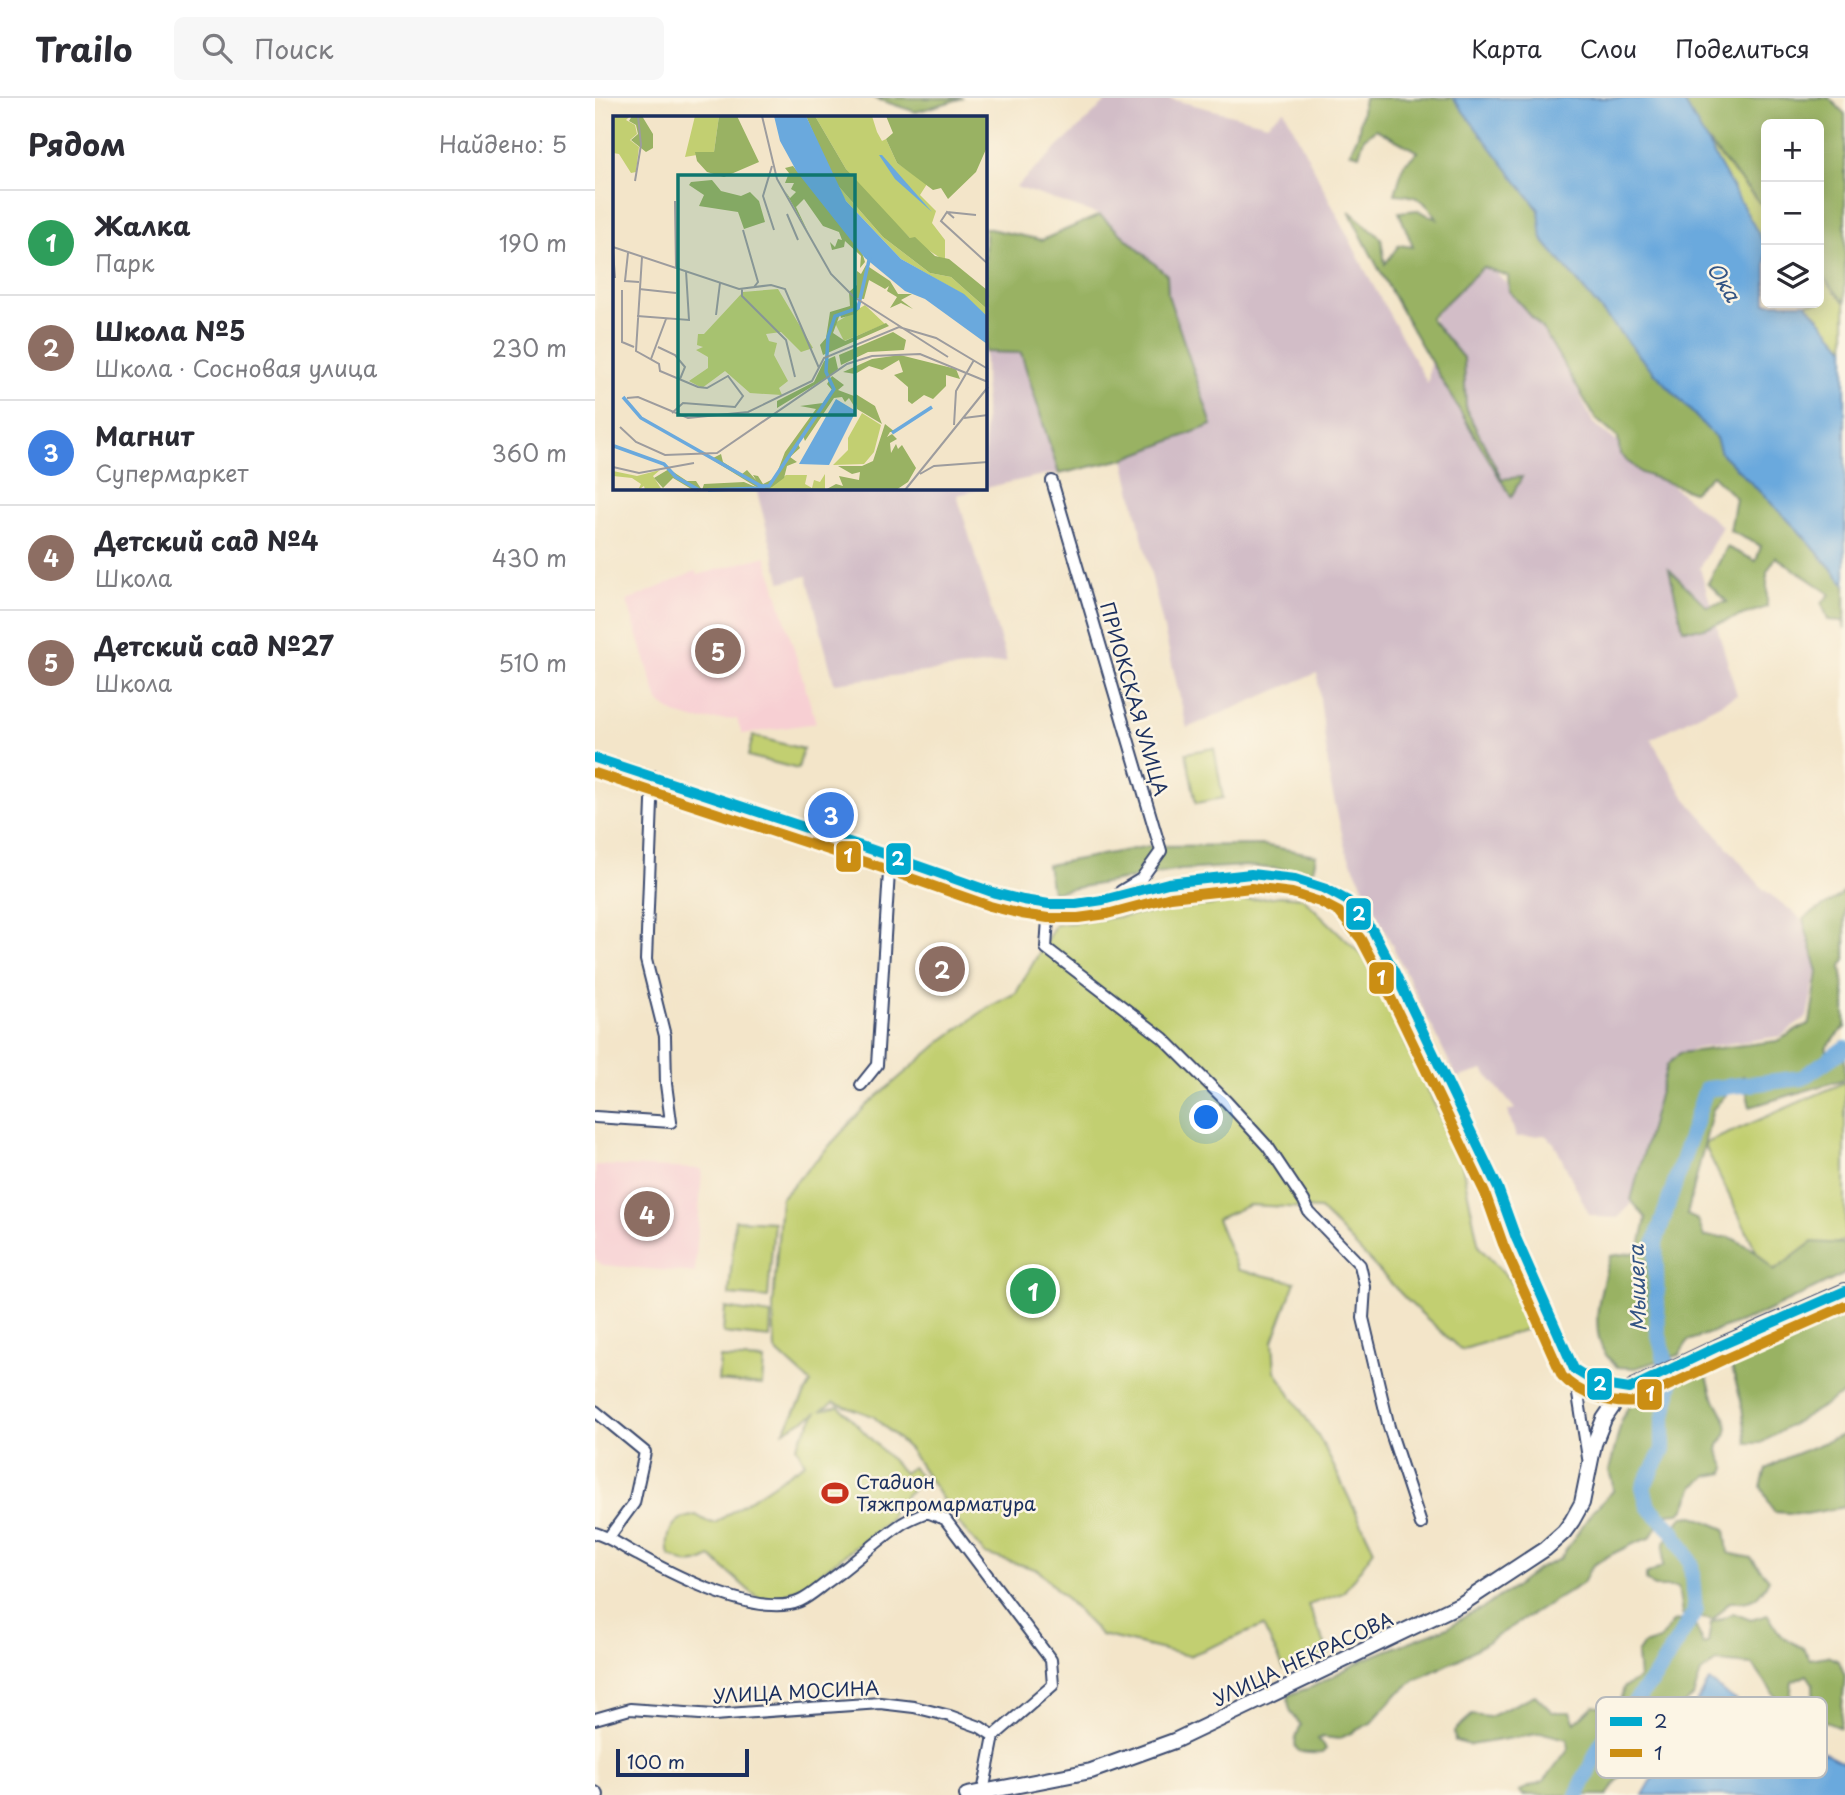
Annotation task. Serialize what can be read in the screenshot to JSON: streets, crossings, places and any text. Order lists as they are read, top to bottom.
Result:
{
  "streets": {
    "main road": ["УЛИЦА НЕКРАСОВА"],
    "street": ["ПРИОКСКАЯ УЛИЦА", "УЛИЦА МОСИНА"]
  },
  "crossings": [
    ["ПРИОКСКАЯ УЛИЦА", "УЛИЦА НЕКРАСОВА"]
  ],
  "water": ["Ока", "Мышега"],
  "places": {
    "sports": ["Стадион Тяжпромарматура"]
  },
  "lines": ["transit line 2", "transit line 1"],
  "legend": ["2", "1"],
  "scale_bar": "100 m",
  "page": {
    "header": "Trailo",
    "search": "Поиск",
    "nav": ["Карта", "Слои", "Поделиться"],
    "heading": ["Рядом", "Найдено: 5"],
    "map_buttons": ["+", "−"],
    "list": [
      {
        "mark": "1",
        "name": "Жалка",
        "note": "Парк",
        "value": "190 m"
      },
      {
        "mark": "2",
        "name": "Школа №5",
        "note": "Школа · Сосновая улица",
        "value": "230 m"
      },
      {
        "mark": "3",
        "name": "Магнит",
        "note": "Супермаркет",
        "value": "360 m"
      },
      {
        "mark": "4",
        "name": "Детский сад №4",
        "note": "Школа",
        "value": "430 m"
      },
      {
        "mark": "5",
        "name": "Детский сад №27",
        "note": "Школа",
        "value": "510 m"
      }
    ],
    "pins": [
      "5",
      "3",
      "2",
      "4",
      "1"
    ],
    "scale": "100 m"
  }
}
